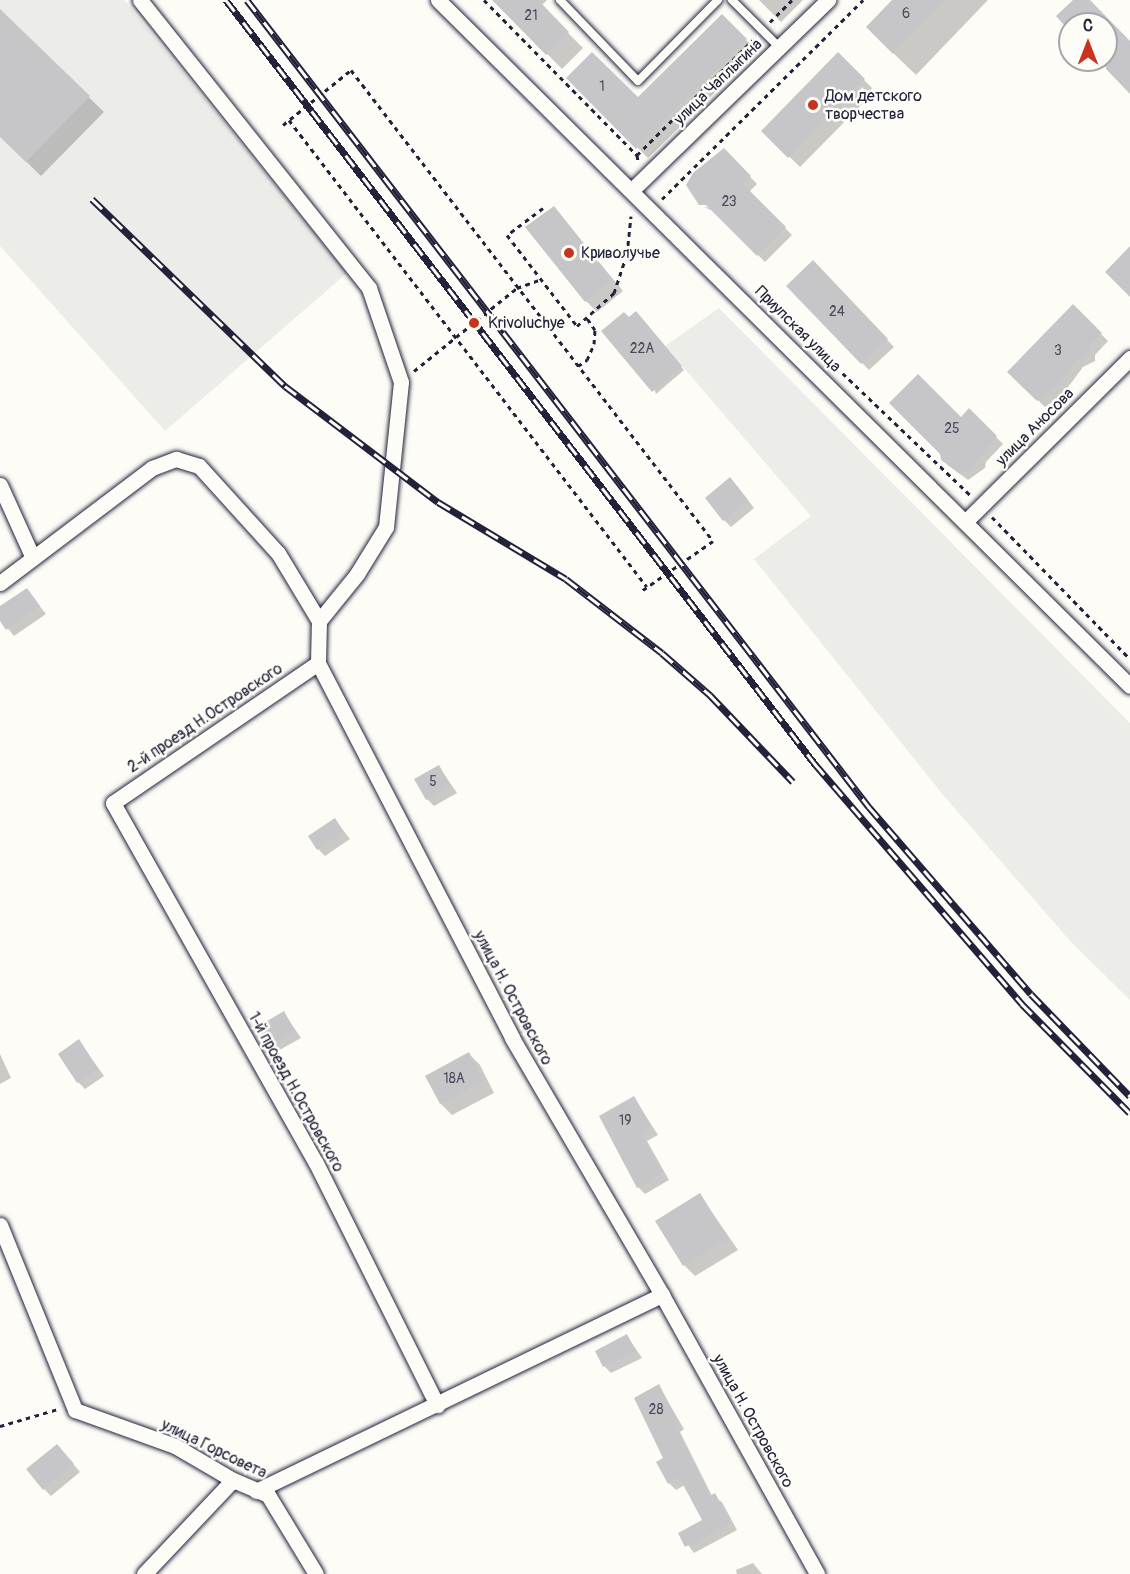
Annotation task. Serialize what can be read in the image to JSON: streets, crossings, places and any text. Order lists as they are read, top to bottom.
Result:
{
  "streets": {
    "street": [
      "улица Чаплыгина",
      "Приупская улица",
      "улица Аносова",
      "2-й проезд Н.Островского",
      "улица Н. Островского",
      "1-й проезд Н.Островского",
      "улица Горсовета"
    ]
  },
  "crossings": [
    ["улица Чаплыгина", "Приупская улица"],
    ["Приупская улица", "улица Аносова"],
    ["2-й проезд Н.Островского", "улица Н. Островского"],
    ["2-й проезд Н.Островского", "1-й проезд Н.Островского"]
  ],
  "places": ["Дом детского творчества", "Криволучье", "Krivoluchye"],
  "house_numbers": [
    "6",
    "21",
    "1",
    "23",
    "24",
    "22А",
    "3",
    "25",
    "5",
    "18А",
    "19",
    "28"
  ],
  "north": "top"
}
